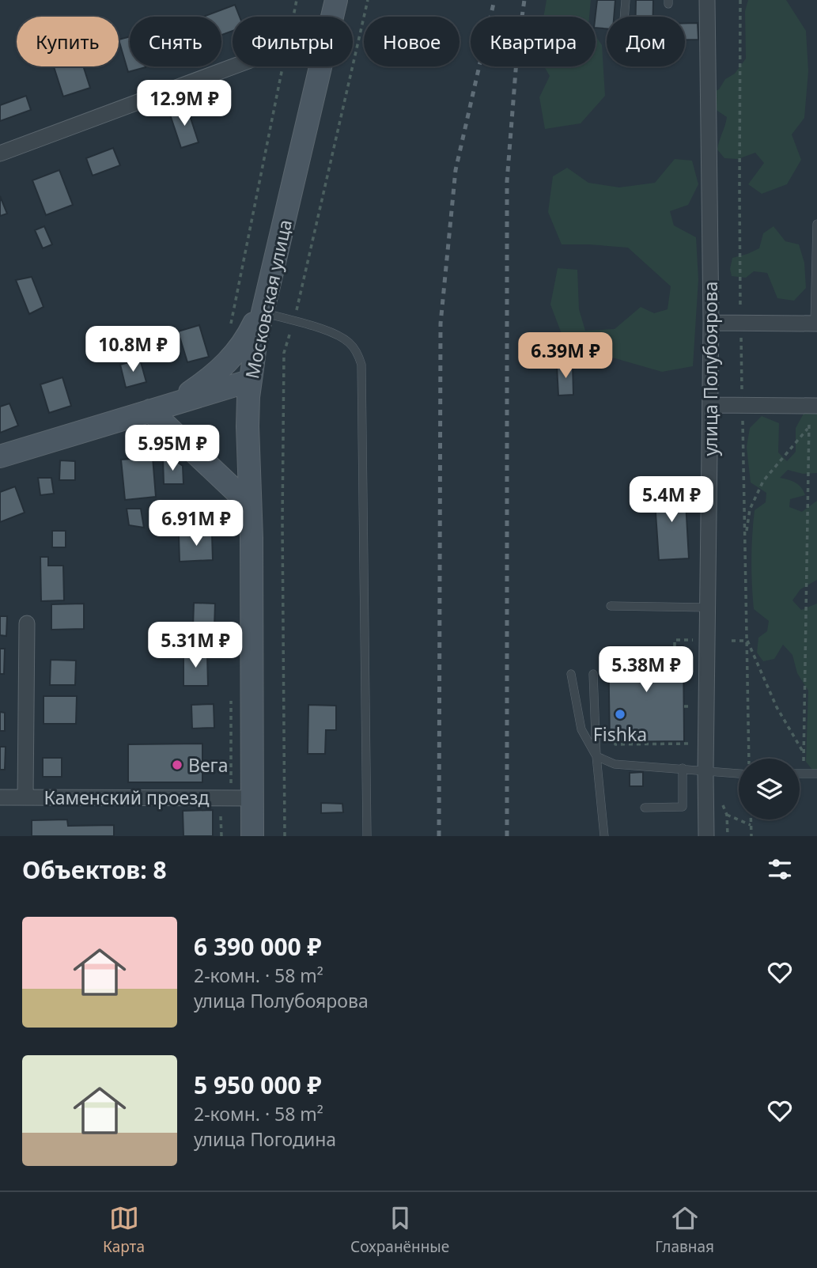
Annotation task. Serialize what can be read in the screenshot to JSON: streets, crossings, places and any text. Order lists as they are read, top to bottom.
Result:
{
  "streets": {
    "main road": ["Московская улица"],
    "street": ["улица Полубоярова", "Каменский проезд"]
  },
  "crossings": [
    ["Московская улица", "Каменский проезд"]
  ],
  "places": ["Fishka", "Вега"],
  "page": {
    "chip": [
      "Купить",
      "Снять",
      "Фильтры",
      "Новое",
      "Квартира",
      "Дом"
    ],
    "price": [
      "12.9M ₽",
      "10.8M ₽",
      "6.39M ₽",
      "5.95M ₽",
      "5.4M ₽",
      "6.91M ₽",
      "5.31M ₽",
      "5.38M ₽"
    ],
    "heading": "Объектов: 8",
    "list": [
      {
        "name": "6 390 000 ₽",
        "note": "2-комн. · 58 m² · улица Полубоярова"
      },
      {
        "name": "5 950 000 ₽",
        "note": "2-комн. · 58 m² · улица Погодина"
      }
    ],
    "tabs": ["Карта", "Сохранённые", "Главная"]
  }
}
